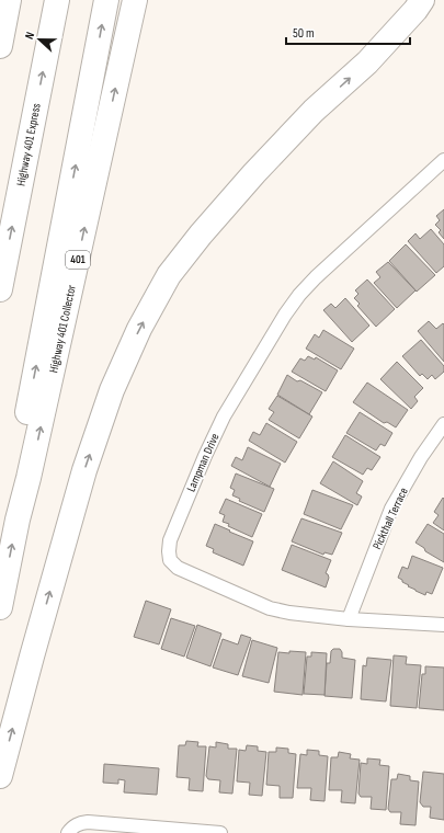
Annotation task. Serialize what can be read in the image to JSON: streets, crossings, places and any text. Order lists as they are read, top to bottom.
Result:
{
  "streets": {
    "highway": ["Highway 401 Express", "401", "Highway 401 Collector"],
    "street": ["Lampman Drive", "Pickthall Terrace"]
  },
  "crossings": [
    ["Lampman Drive", "Pickthall Terrace"]
  ],
  "scale_bar": "50 m",
  "north": "left"
}
